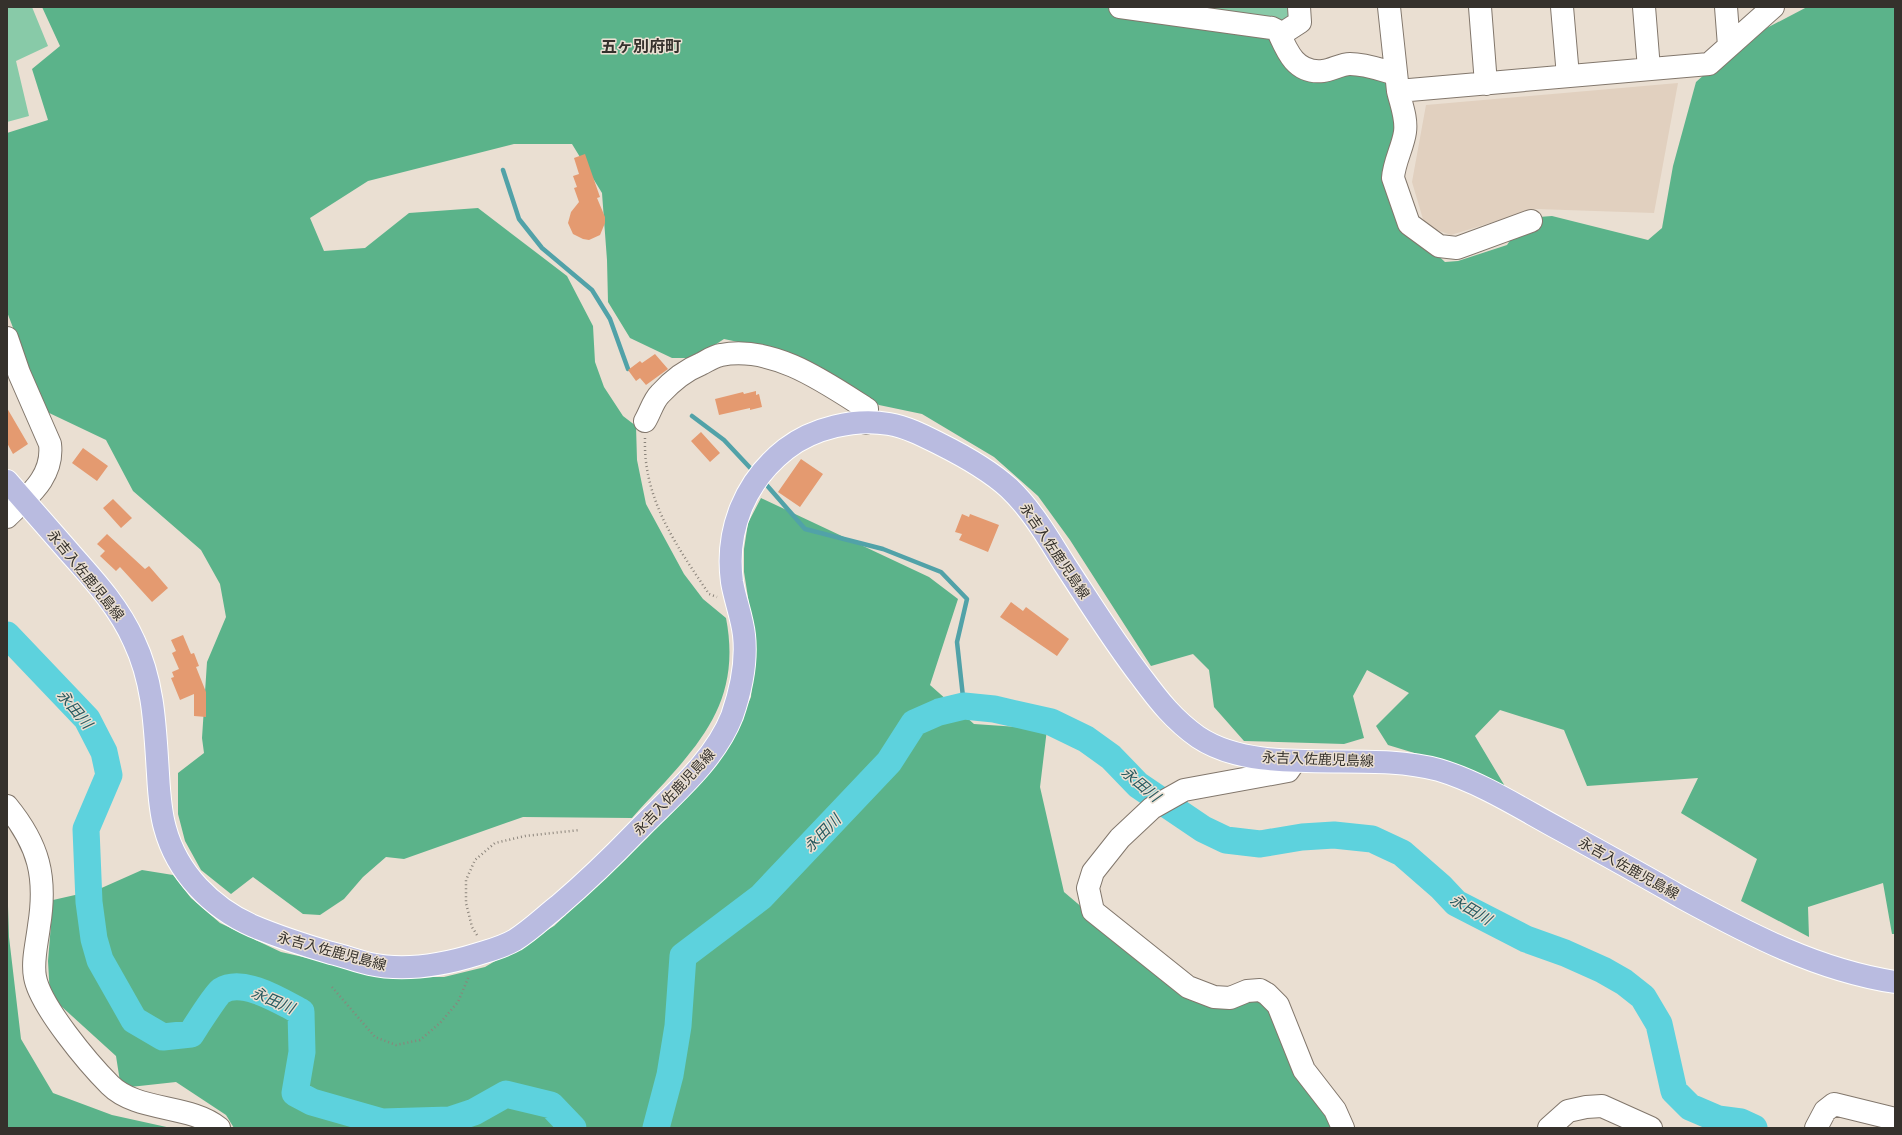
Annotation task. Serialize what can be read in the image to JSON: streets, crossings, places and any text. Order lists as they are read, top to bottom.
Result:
{
  "streets": {
    "main road": ["永吉入佐鹿児島線"]
  },
  "districts": ["五ヶ別府町"],
  "water": ["永田川"]
}
